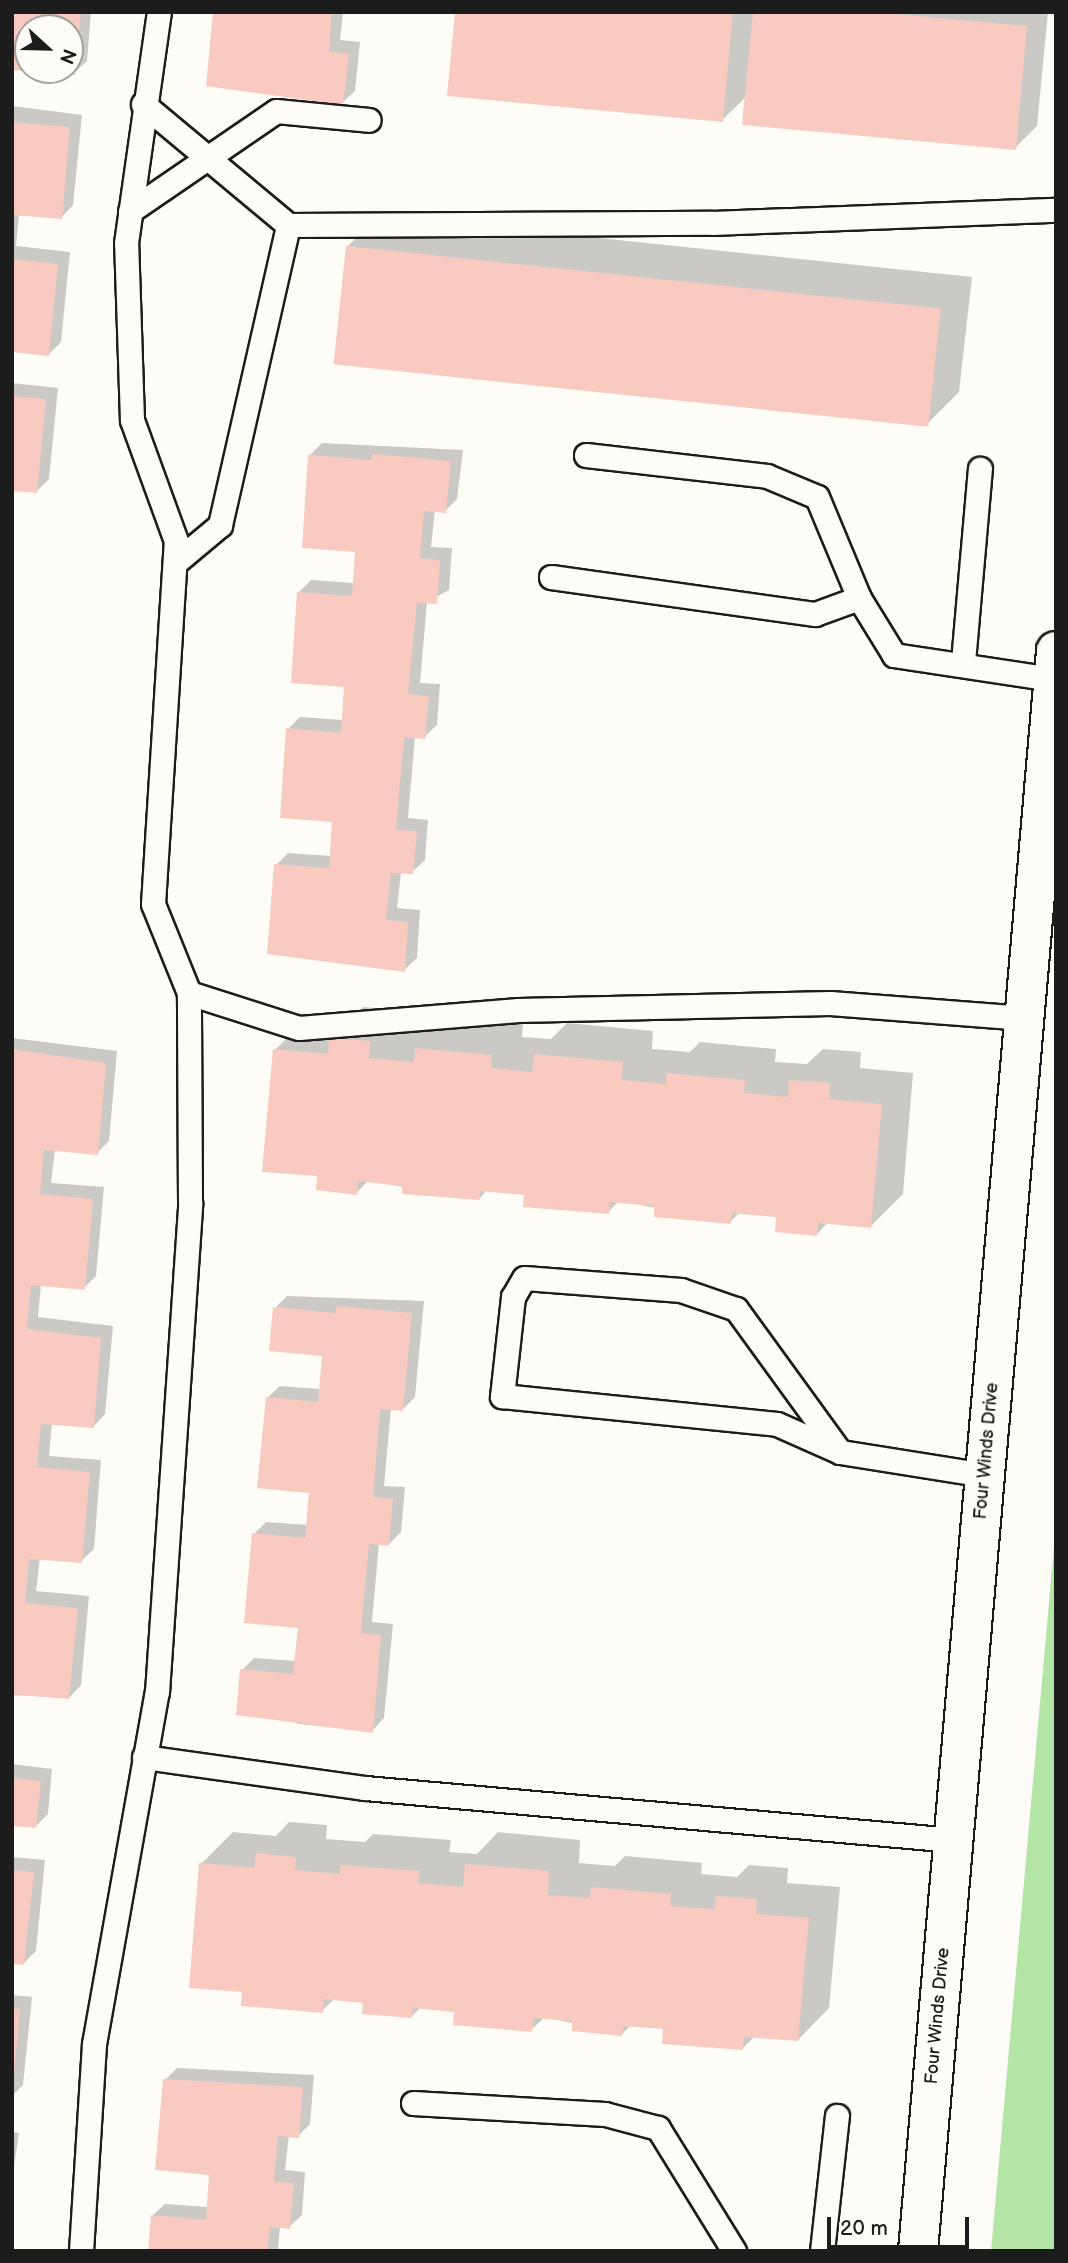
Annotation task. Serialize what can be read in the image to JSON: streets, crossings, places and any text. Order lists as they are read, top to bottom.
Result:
{
  "streets": {
    "street": ["Four Winds Drive"]
  },
  "scale_bar": "20 m",
  "north": "right"
}
